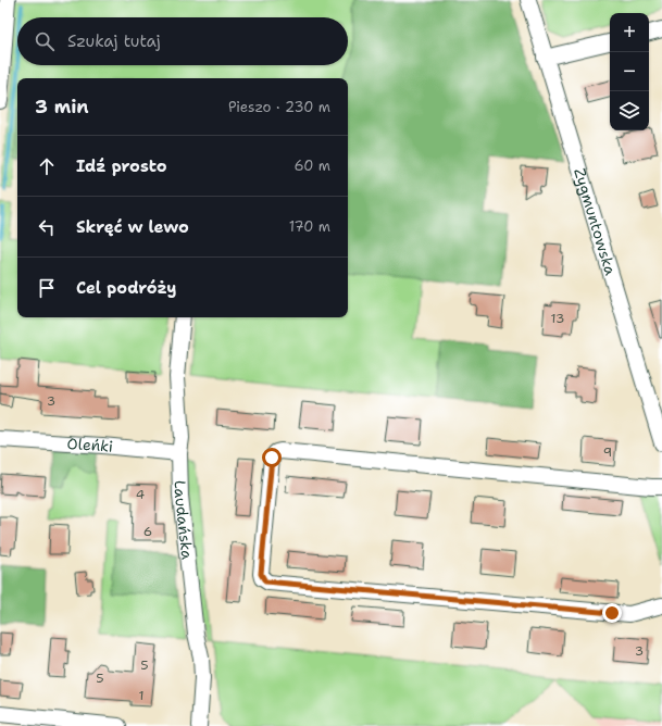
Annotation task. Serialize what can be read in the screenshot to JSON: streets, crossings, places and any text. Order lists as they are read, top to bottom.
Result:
{
  "streets": {
    "street": ["Zygmuntowska", "Oleńki", "Laudańska"]
  },
  "crossings": [
    ["Oleńki", "Laudańska"]
  ],
  "house_numbers": [
    "13",
    "3",
    "9",
    "4",
    "6",
    "3",
    "5",
    "5",
    "1"
  ],
  "page": {
    "map_buttons": ["+", "−"],
    "search": "Szukaj tutaj",
    "heading": ["3 min", "Pieszo · 230 m"],
    "list": [
      ["Idź prosto", "60 m"],
      ["Skręć w lewo", "170 m"],
      "Cel podróży"
    ]
  }
}
